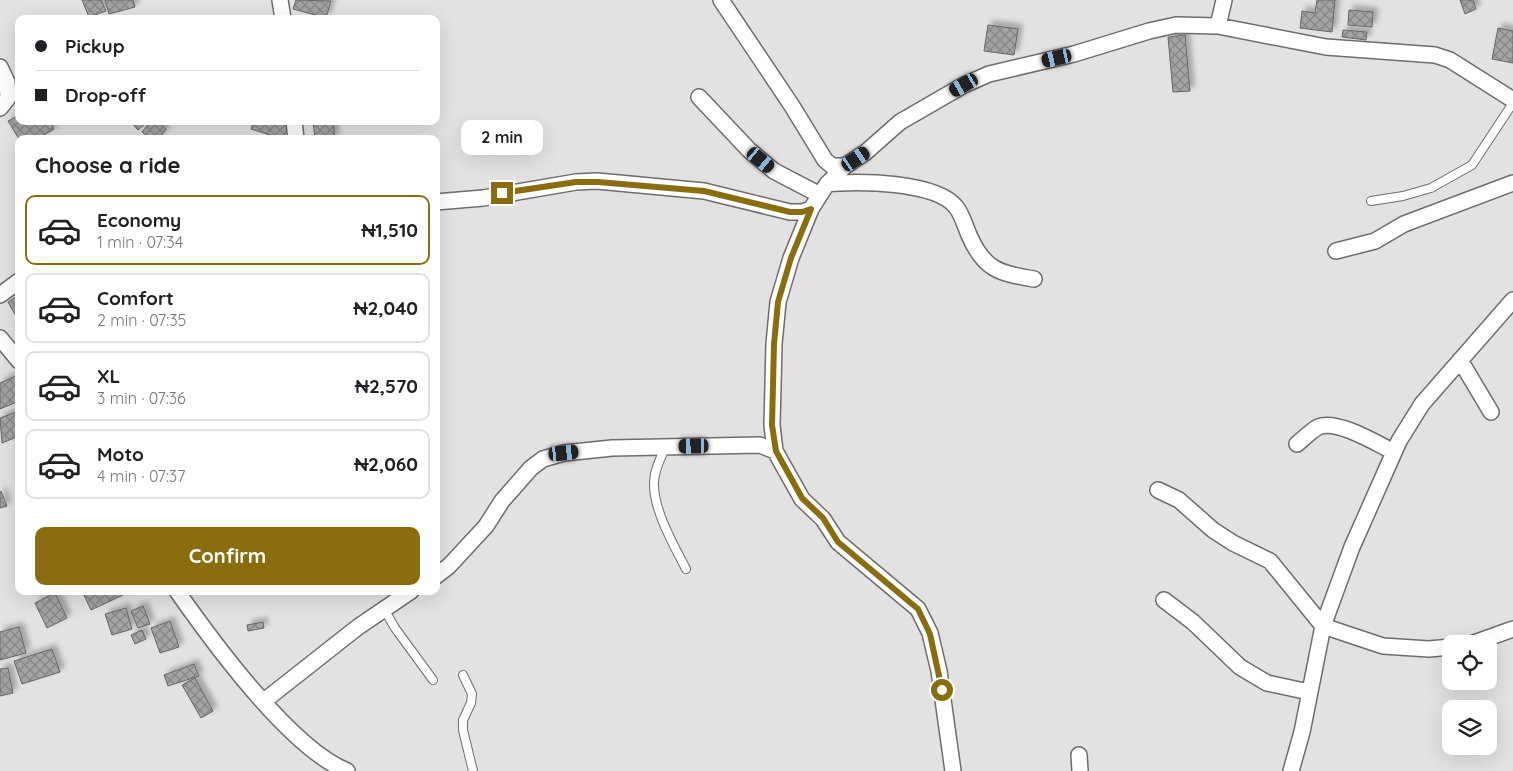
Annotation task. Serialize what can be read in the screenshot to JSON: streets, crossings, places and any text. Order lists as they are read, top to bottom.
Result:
{
  "page": {
    "banner": ["Pickup", "Drop-off"],
    "bubble": "2 min",
    "heading": "Choose a ride",
    "list": [
      {
        "name": "Economy",
        "note": "1 min · 07:34",
        "value": "₦1,510"
      },
      {
        "name": "Comfort",
        "note": "2 min · 07:35",
        "value": "₦2,040"
      },
      {
        "name": "XL",
        "note": "3 min · 07:36",
        "value": "₦2,570"
      },
      {
        "name": "Moto",
        "note": "4 min · 07:37",
        "value": "₦2,060"
      }
    ],
    "buttons": "Confirm"
  }
}
